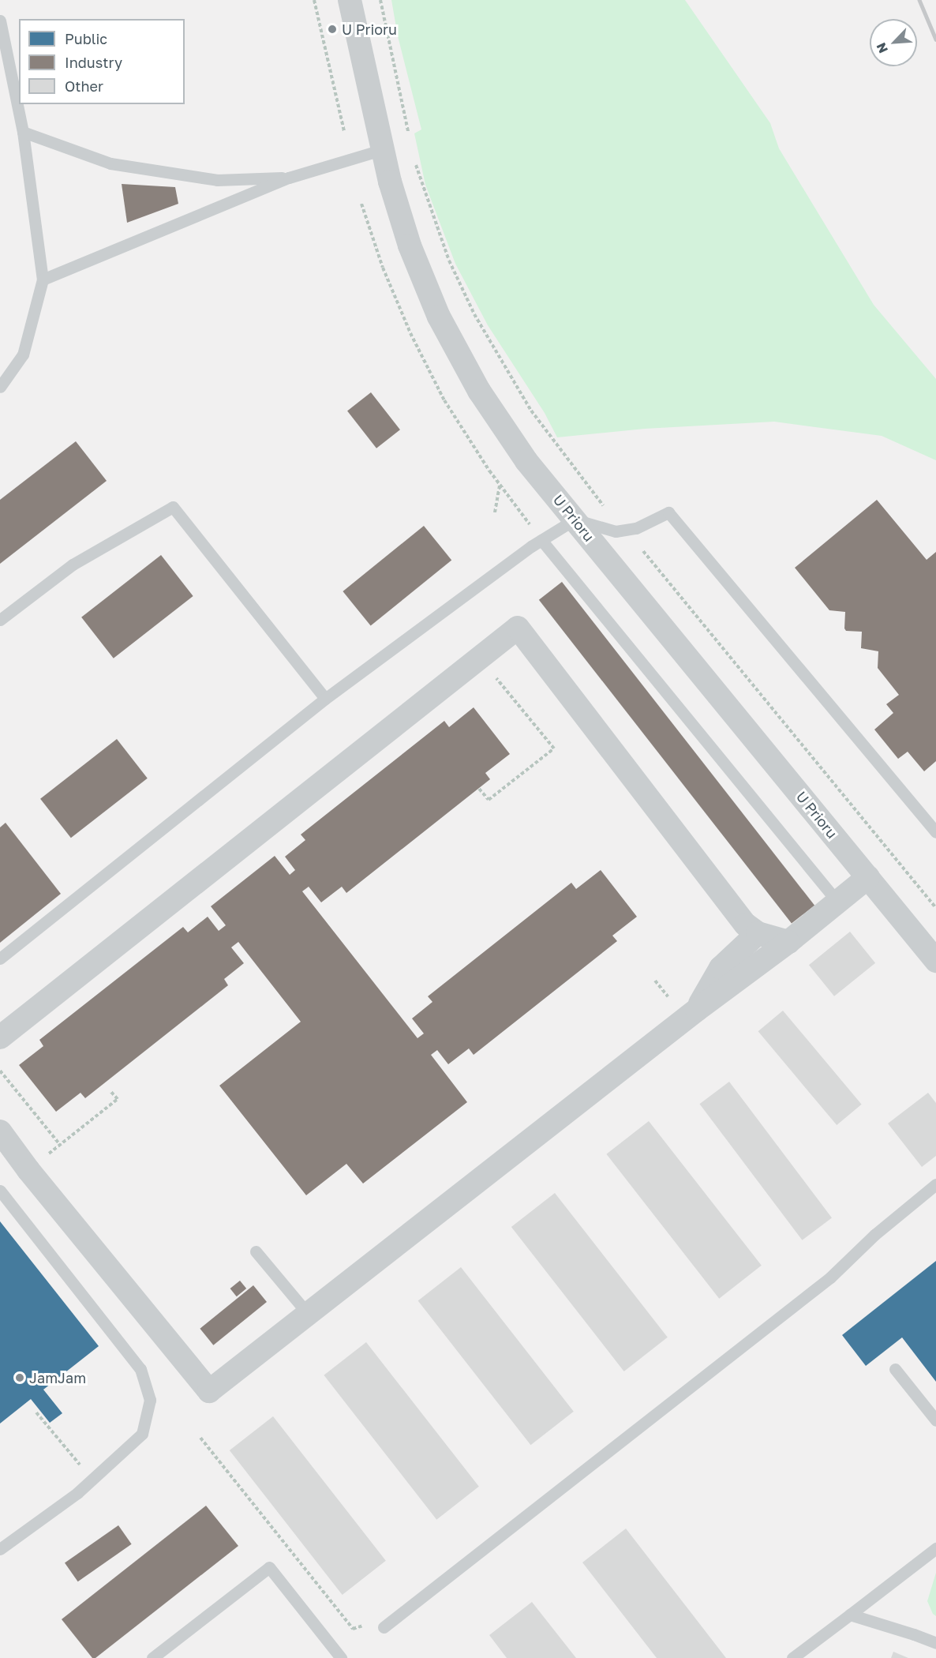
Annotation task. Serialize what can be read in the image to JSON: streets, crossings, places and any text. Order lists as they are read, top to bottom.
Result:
{
  "streets": {
    "street": ["U Prioru"]
  },
  "places": ["U Prioru", "JamJam"],
  "legend": ["Public", "Industry", "Other"],
  "north": "bottom left"
}
